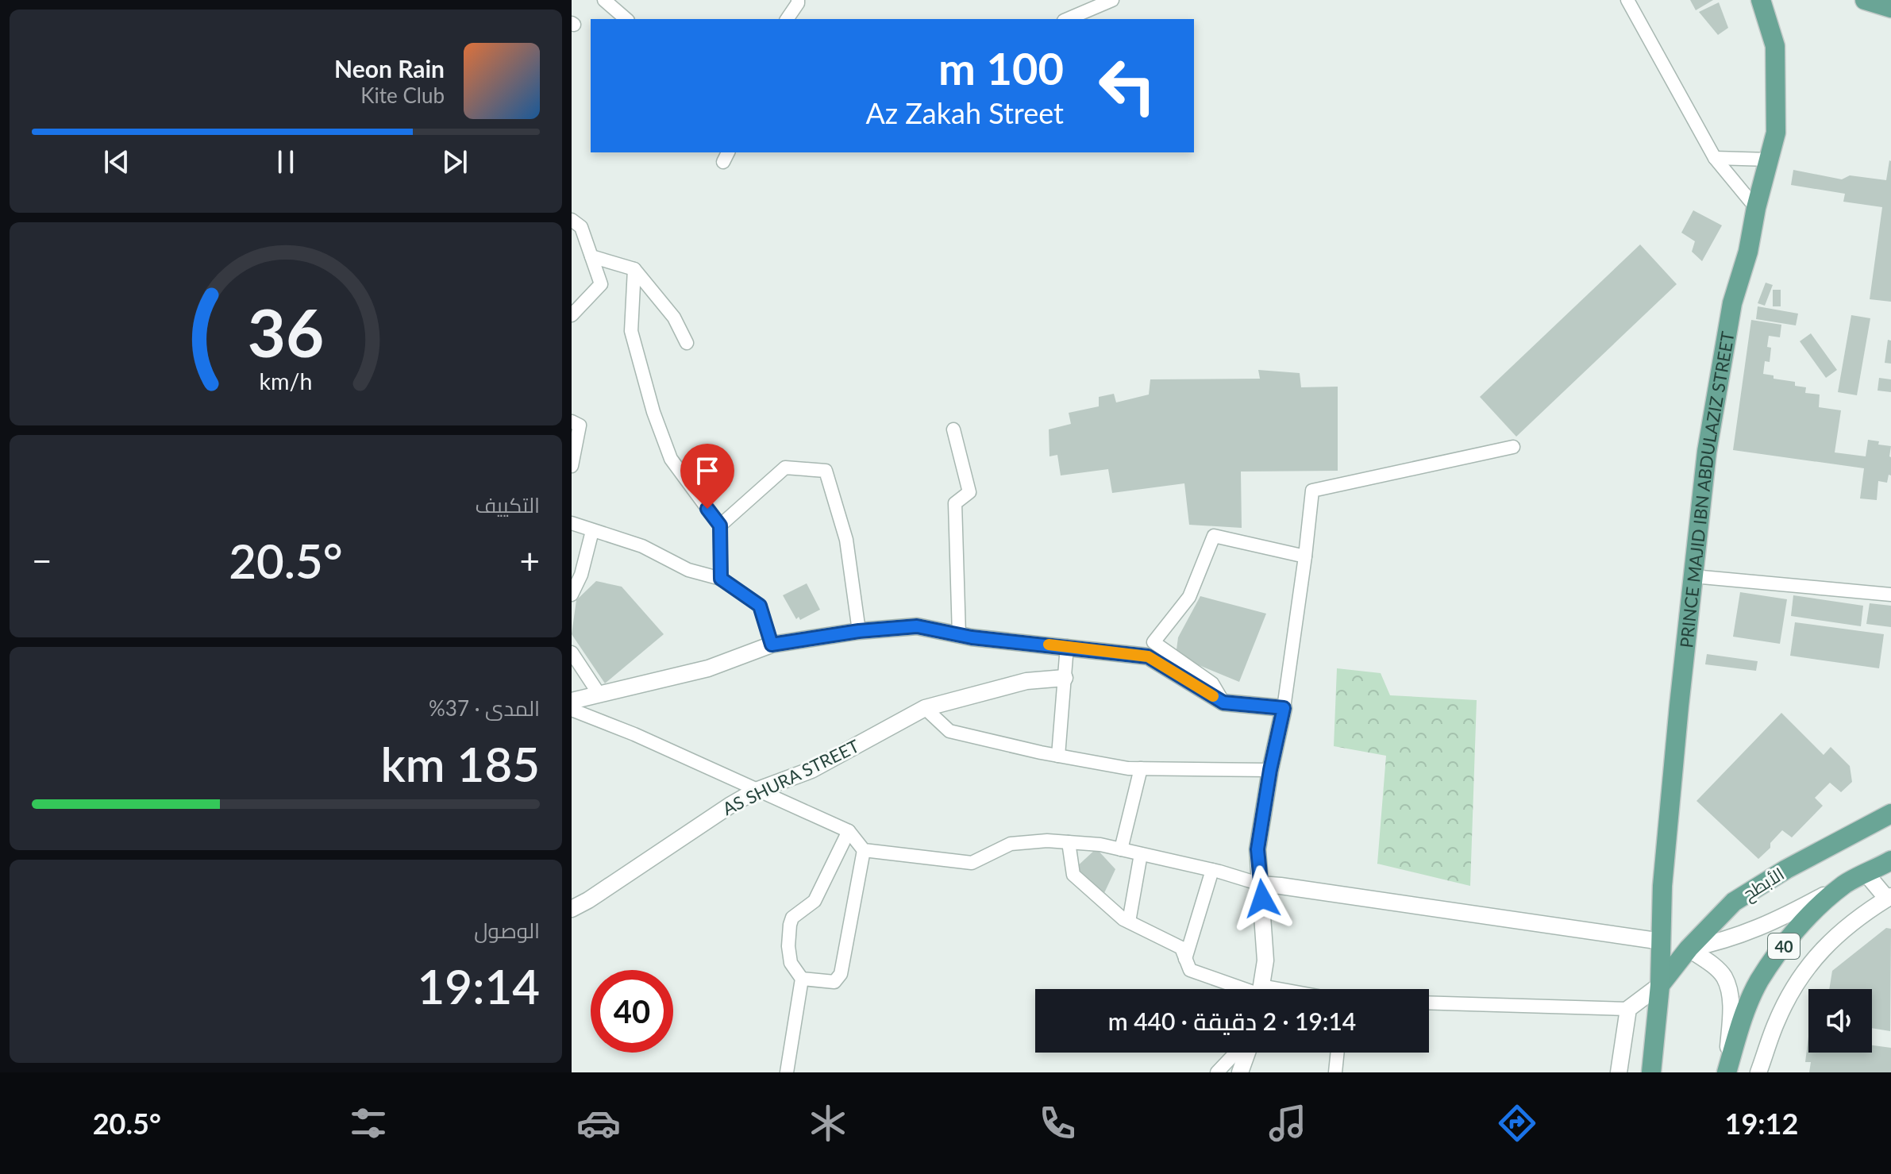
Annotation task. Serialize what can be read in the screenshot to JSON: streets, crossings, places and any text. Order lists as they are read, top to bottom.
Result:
{
  "streets": {
    "main road": ["PRINCE MAJID IBN ABDULAZIZ STREET", "الأبطح", "40"],
    "street": ["AS SHURA STREET"]
  },
  "crossings": [
    ["PRINCE MAJID IBN ABDULAZIZ STREET", "الأبطح"]
  ],
  "page": {
    "turn": ["100 m", "Az Zakah Street"],
    "song": ["Neon Rain", "Kite Club"],
    "tile": [
      "التكييف",
      ["المدى · 37%", "185 km"],
      ["الوصول", "19:14"]
    ],
    "heat": ["−", "20.5°", "+"],
    "limit": "40",
    "trip": "19:14 · 2 دقيقة · 440 m",
    "tabs": ["19:12", "20.5°"],
    "gauge": ["36", "km/h"]
  }
}
